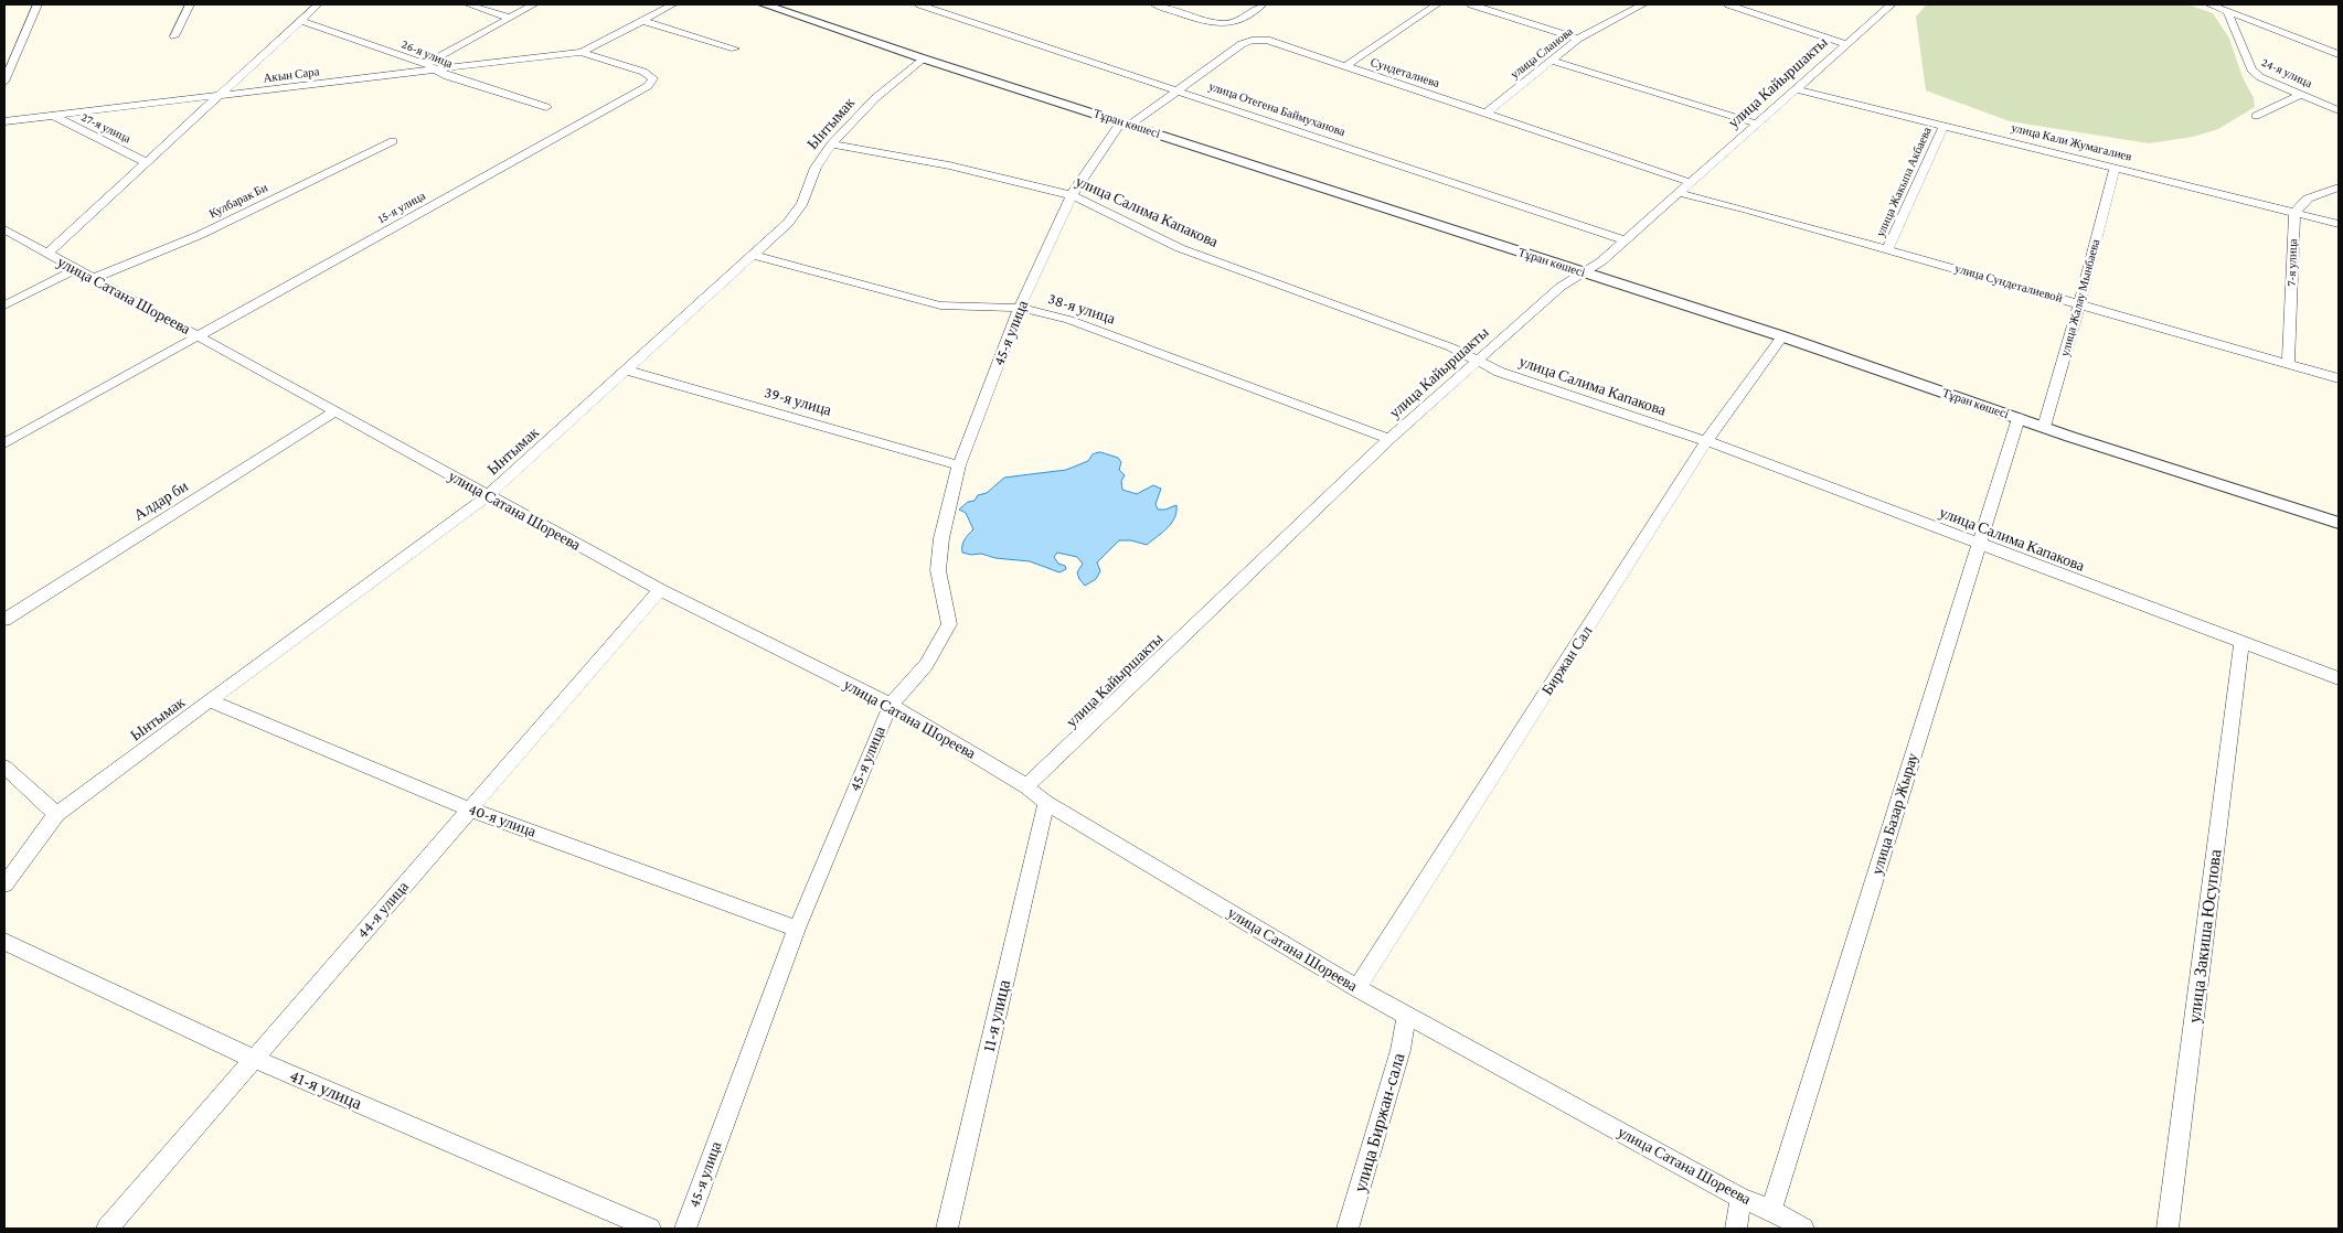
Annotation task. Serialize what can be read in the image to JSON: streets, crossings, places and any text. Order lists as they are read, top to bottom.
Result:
{
  "streets": {
    "street": [
      "улица Сланова",
      "26-я улица",
      "Сундеталиева",
      "24-я улица",
      "Акын Сара",
      "улица Кайыршакты",
      "улица Отегена Баймуханова",
      "Ынтымак",
      "Тұран көшесі",
      "27-я улица",
      "улица Кали Жумагалиев",
      "улица Жакыпа Акбаева",
      "Кулбарак Би",
      "15-я улица",
      "улица Салима Капакова",
      "7-я улица",
      "улица Сундеталиевой",
      "улица Сатана Шореева",
      "улица Жалау Мынбаева",
      "38-я улица",
      "45-я улица",
      "39-я улица",
      "Алдар би",
      "Биржан Сал",
      "улица Базар Жырау",
      "40-я улица",
      "44-я улица",
      "улица Закиша Юсупова",
      "11-я улица",
      "41-я улица",
      "улица Биржан-сала"
    ]
  },
  "crossings": [
    ["улица Сланова", "Сундеталиева"],
    ["26-я улица", "Акын Сара"],
    ["Сундеталиева", "улица Кайыршакты"],
    ["Сундеталиева", "улица Отегена Баймуханова"],
    ["Сундеталиева", "Тұран көшесі"],
    ["Сундеталиева", "45-я улица"],
    ["Акын Сара", "27-я улица"],
    ["Акын Сара", "15-я улица"],
    ["улица Кайыршакты", "улица Отегена Баймуханова"],
    ["улица Кайыршакты", "Тұран көшесі"],
    ["улица Кайыршакты", "улица Кали Жумагалиев"],
    ["улица Кайыршакты", "улица Салима Капакова"],
    ["улица Кайыршакты", "улица Сундеталиевой"],
    ["улица Кайыршакты", "улица Сатана Шореева"],
    ["улица Кайыршакты", "38-я улица"],
    ["Ынтымак", "Тұран көшесі"],
    ["Ынтымак", "улица Салима Капакова"],
    ["Ынтымак", "улица Сатана Шореева"],
    ["Ынтымак", "38-я улица"],
    ["Ынтымак", "39-я улица"],
    ["Ынтымак", "40-я улица"],
    ["Тұран көшесі", "улица Жалау Мынбаева"],
    ["Тұран көшесі", "45-я улица"],
    ["Тұран көшесі", "Биржан Сал"],
    ["Тұран көшесі", "улица Базар Жырау"],
    ["улица Кали Жумагалиев", "улица Жакыпа Акбаева"],
    ["улица Кали Жумагалиев", "7-я улица"],
    ["улица Кали Жумагалиев", "улица Жалау Мынбаева"],
    ["улица Жакыпа Акбаева", "улица Сундеталиевой"],
    ["Кулбарак Би", "улица Сатана Шореева"],
    ["15-я улица", "улица Сатана Шореева"],
    ["улица Салима Капакова", "45-я улица"],
    ["улица Салима Капакова", "Биржан Сал"],
    ["улица Салима Капакова", "улица Базар Жырау"],
    ["улица Салима Капакова", "улица Закиша Юсупова"],
    ["7-я улица", "улица Сундеталиевой"],
    ["улица Сундеталиевой", "улица Жалау Мынбаева"],
    ["улица Сатана Шореева", "45-я улица"],
    ["улица Сатана Шореева", "Алдар би"],
    ["улица Сатана Шореева", "Биржан Сал"],
    ["улица Сатана Шореева", "улица Базар Жырау"],
    ["улица Сатана Шореева", "44-я улица"],
    ["улица Сатана Шореева", "11-я улица"],
    ["улица Сатана Шореева", "улица Биржан-сала"],
    ["38-я улица", "45-я улица"],
    ["45-я улица", "39-я улица"],
    ["45-я улица", "40-я улица"],
    ["40-я улица", "44-я улица"],
    ["44-я улица", "41-я улица"]
  ]
}
